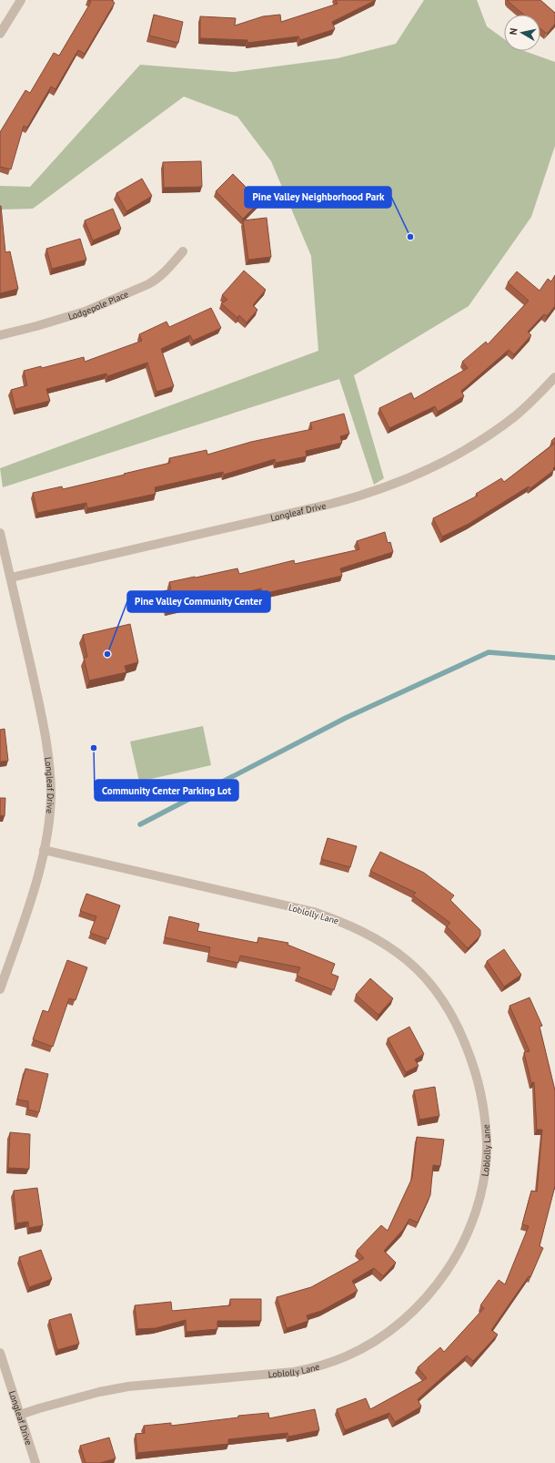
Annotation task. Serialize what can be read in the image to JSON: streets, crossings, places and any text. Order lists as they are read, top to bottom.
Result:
{
  "streets": {
    "street": ["Lodgepole Place", "Longleaf Drive", "Loblolly Lane"]
  },
  "crossings": [
    ["Longleaf Drive", "Loblolly Lane"]
  ],
  "places": ["Pine Valley Neighborhood Park", "Pine Valley Community Center", "Community Center Parking Lot"],
  "north": "left"
}
